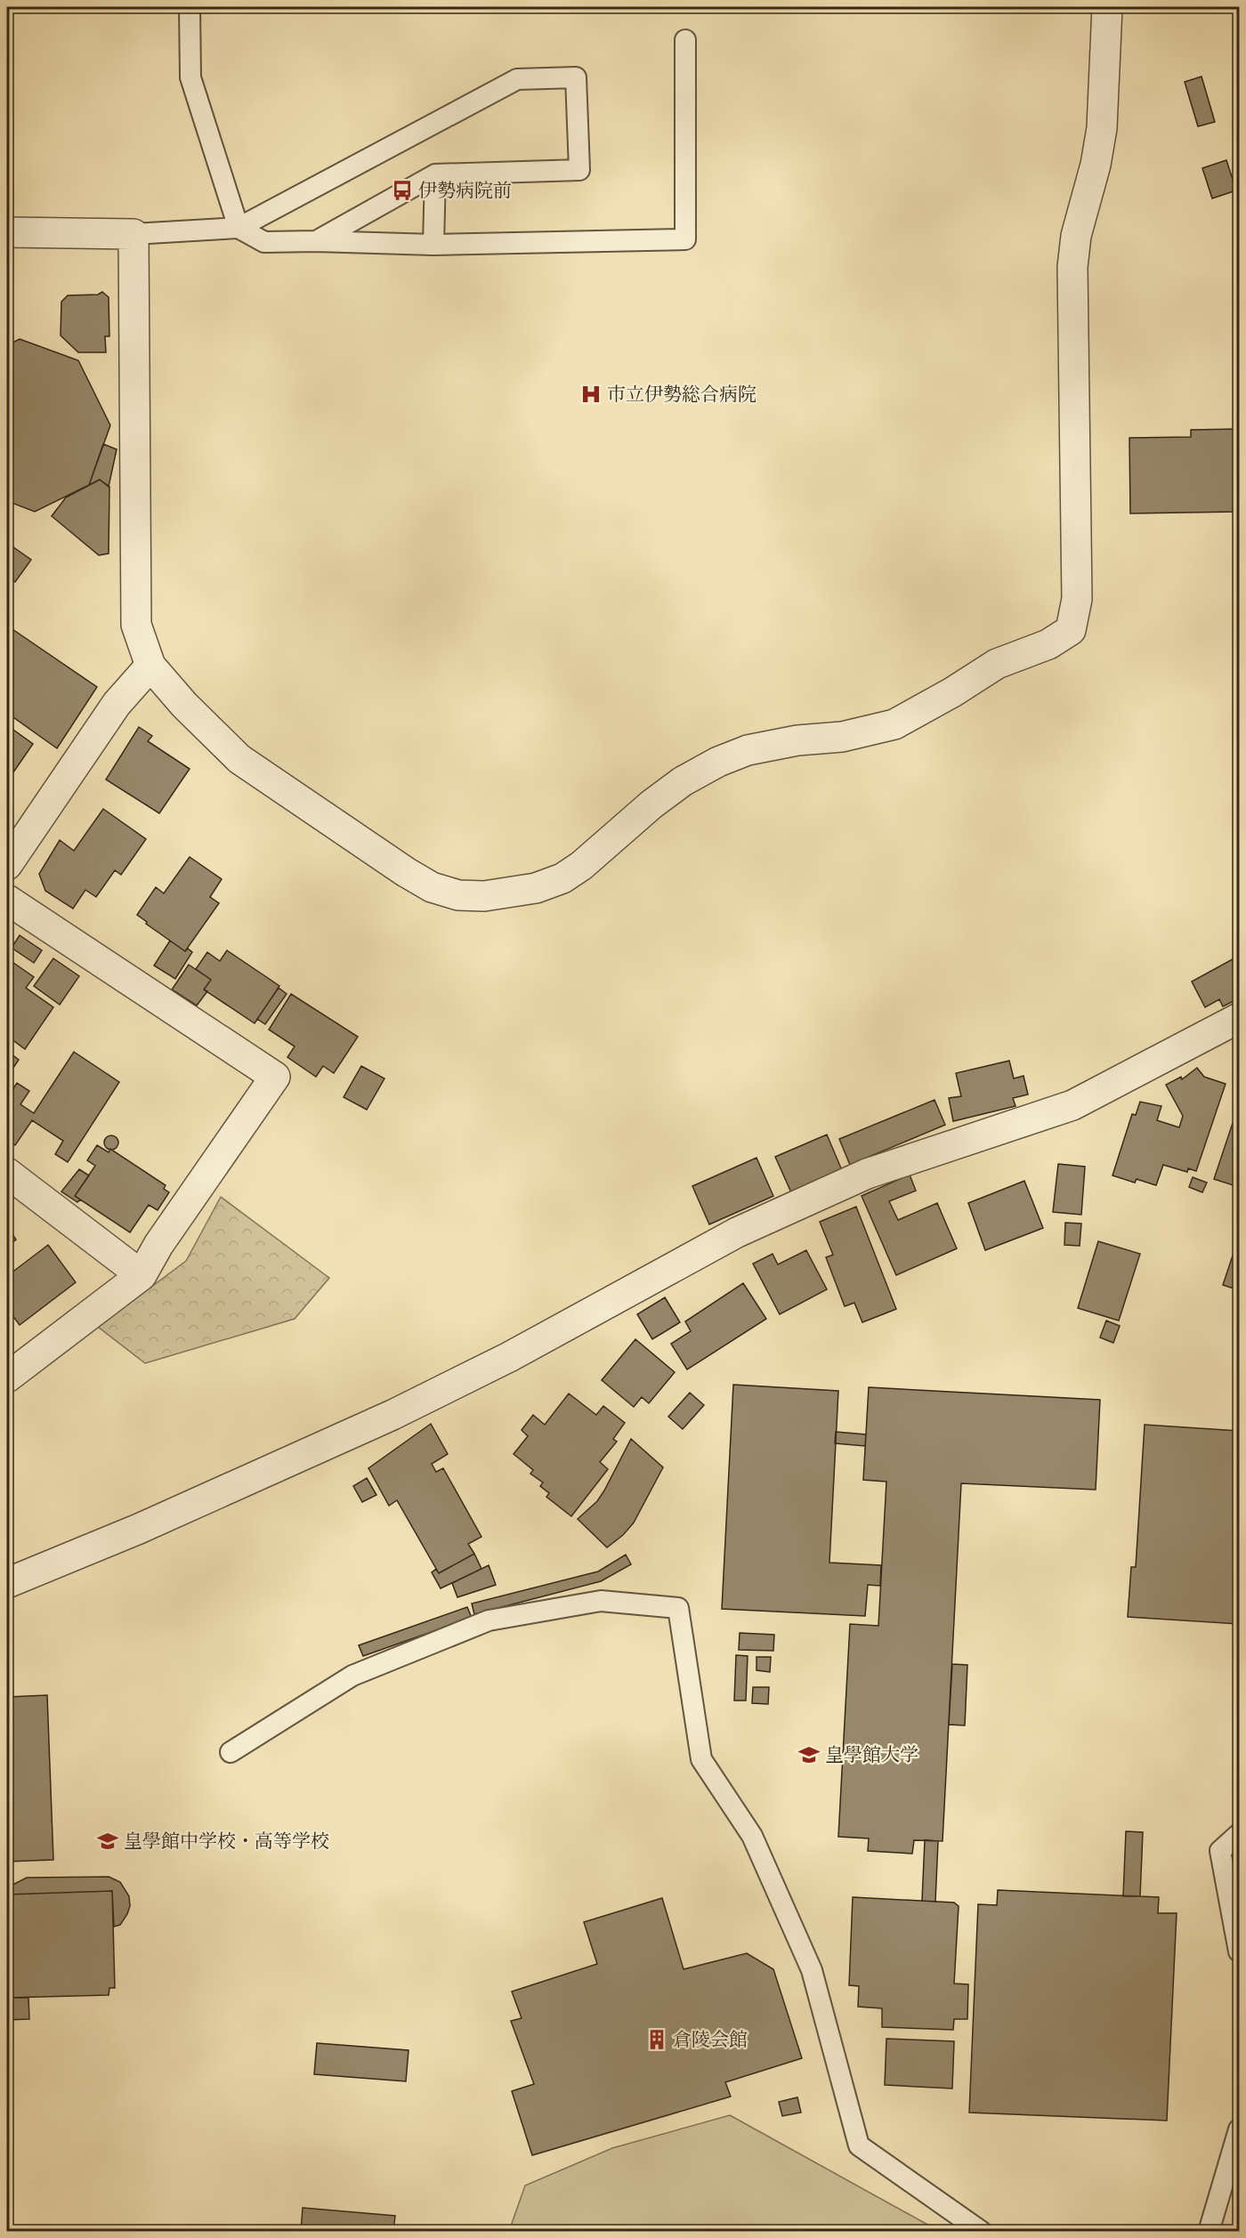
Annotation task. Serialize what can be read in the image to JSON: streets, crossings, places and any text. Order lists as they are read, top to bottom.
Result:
{
  "places": {
    "bus stop": ["伊勢病院前"],
    "hospital": ["市立伊勢総合病院"],
    "school or university": ["皇學館大学", "皇學館中学校・高等学校"],
    "building": ["倉陵会館"]
  }
}
